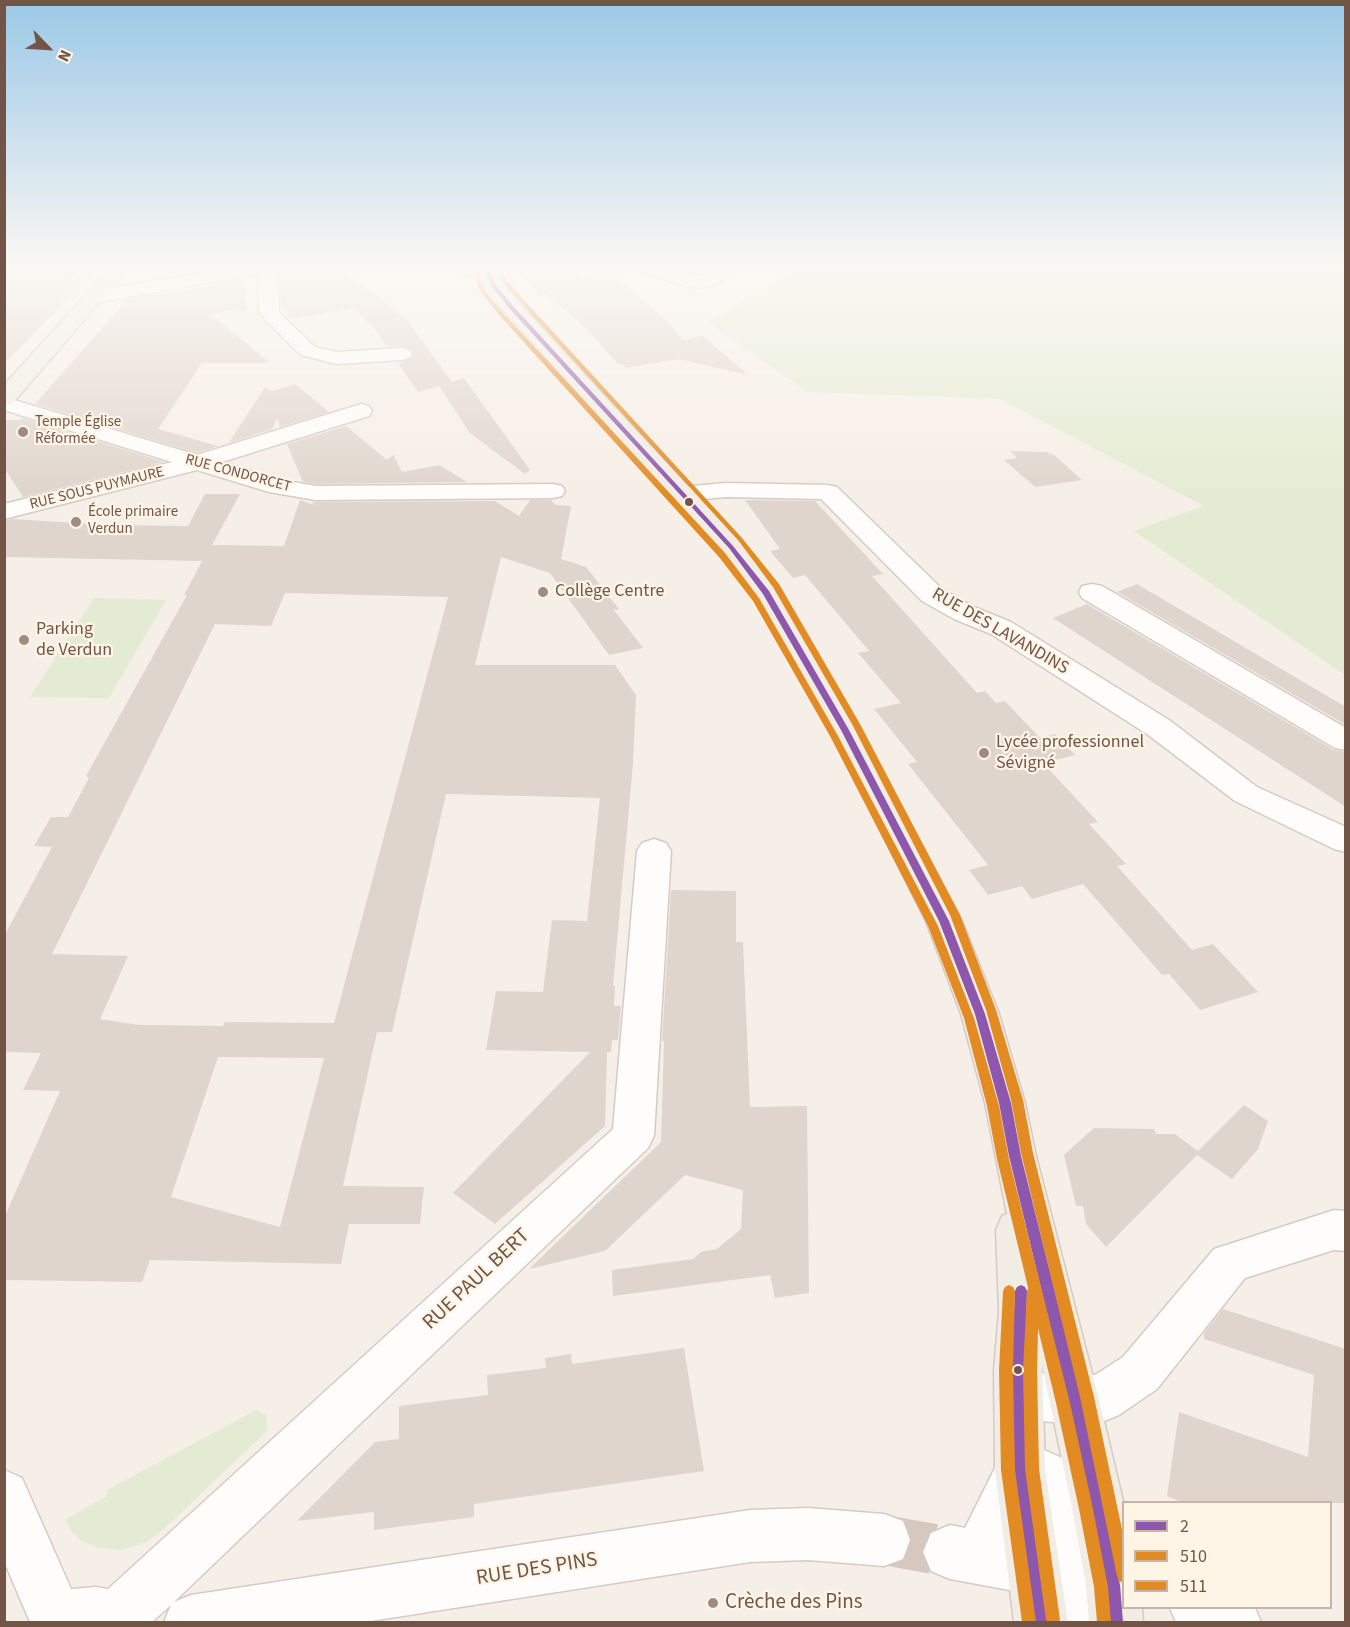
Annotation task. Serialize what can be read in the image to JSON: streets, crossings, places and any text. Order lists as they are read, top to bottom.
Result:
{
  "streets": {
    "street": [
      "RUE CONDORCET",
      "RUE SOUS PUYMAURE",
      "RUE DES LAVANDINS",
      "RUE PAUL BERT",
      "RUE DES PINS"
    ]
  },
  "crossings": [
    ["RUE CONDORCET", "RUE SOUS PUYMAURE"]
  ],
  "places": [
    "Temple Église Réformée",
    "École primaire Verdun",
    "Collège Centre",
    "Parking de Verdun",
    "Lycée professionnel Sévigné",
    "Crèche des Pins"
  ],
  "lines": ["transit line 2", "transit line 510", "transit line 511"],
  "legend": ["2", "510", "511"],
  "north": "bottom right"
}
